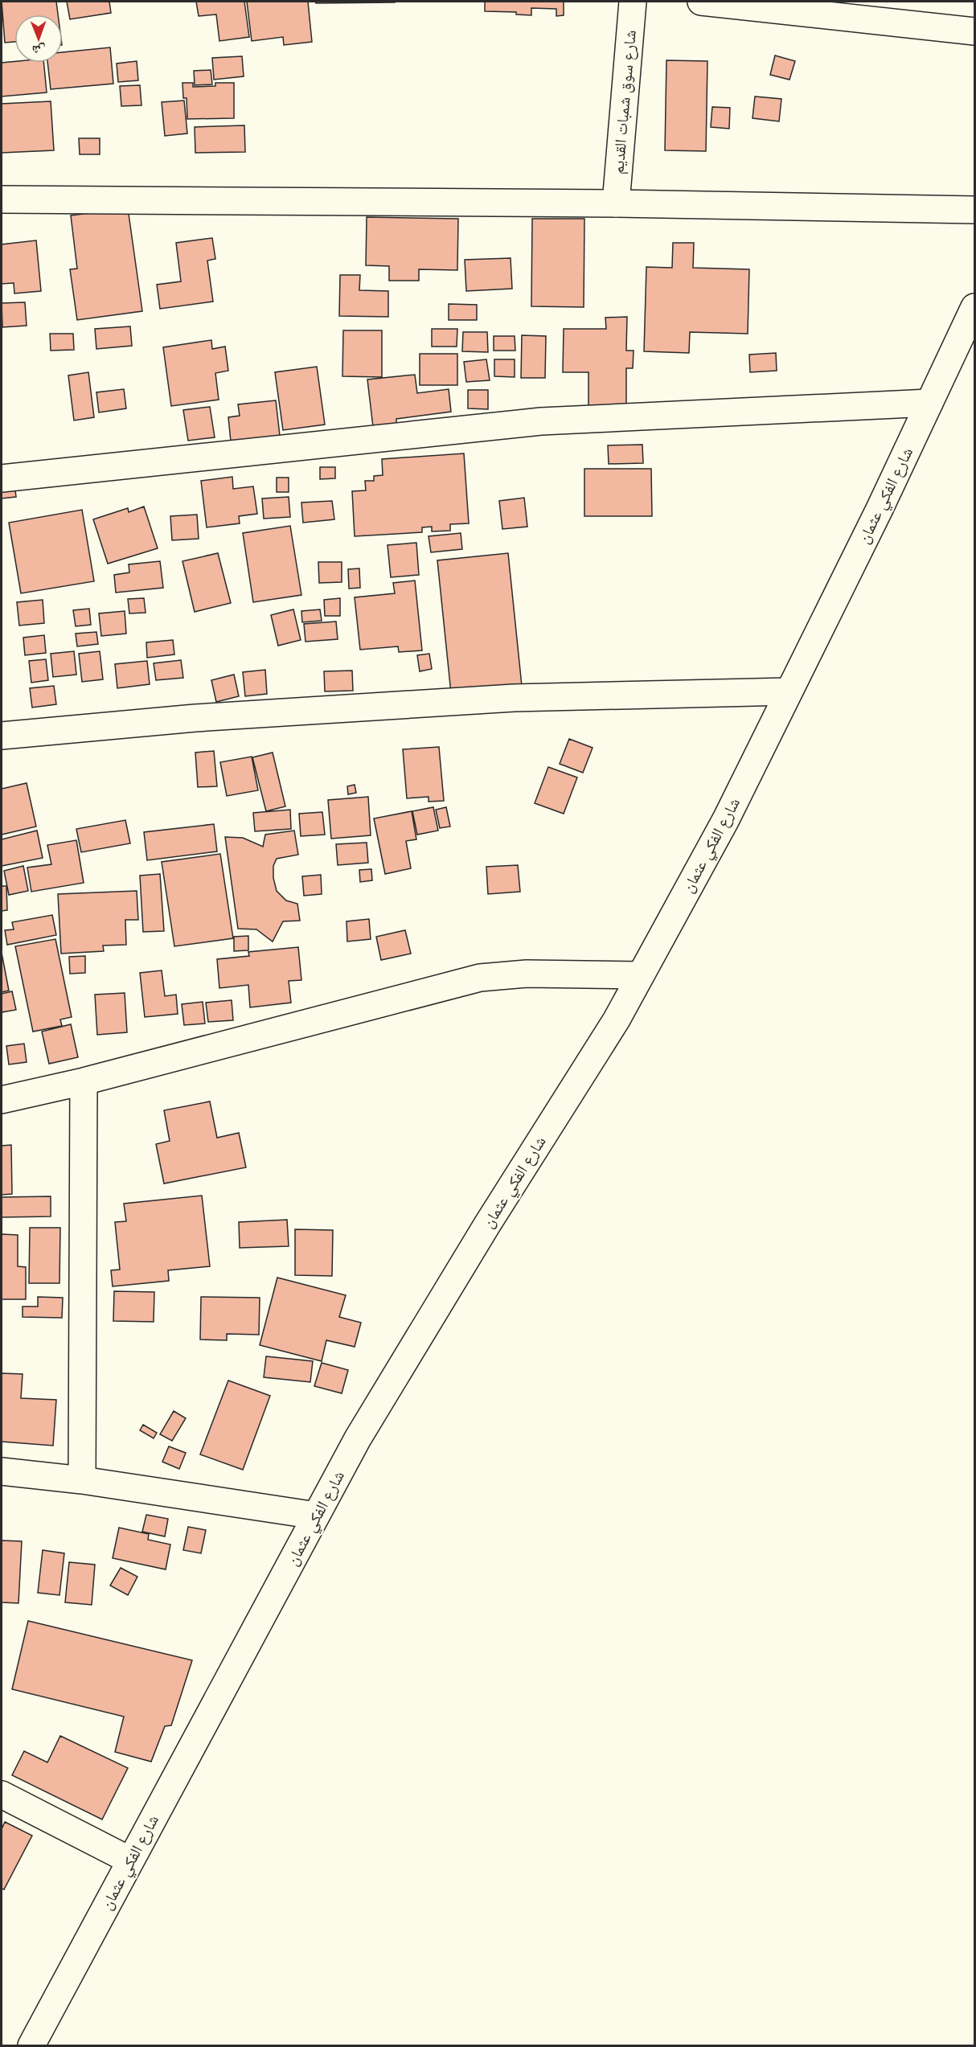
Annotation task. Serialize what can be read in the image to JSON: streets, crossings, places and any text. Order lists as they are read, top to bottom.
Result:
{
  "streets": {
    "street": ["شارع سوق شمبات القديم", "شارع الفكي عثمان"]
  },
  "north": "bottom"
}
